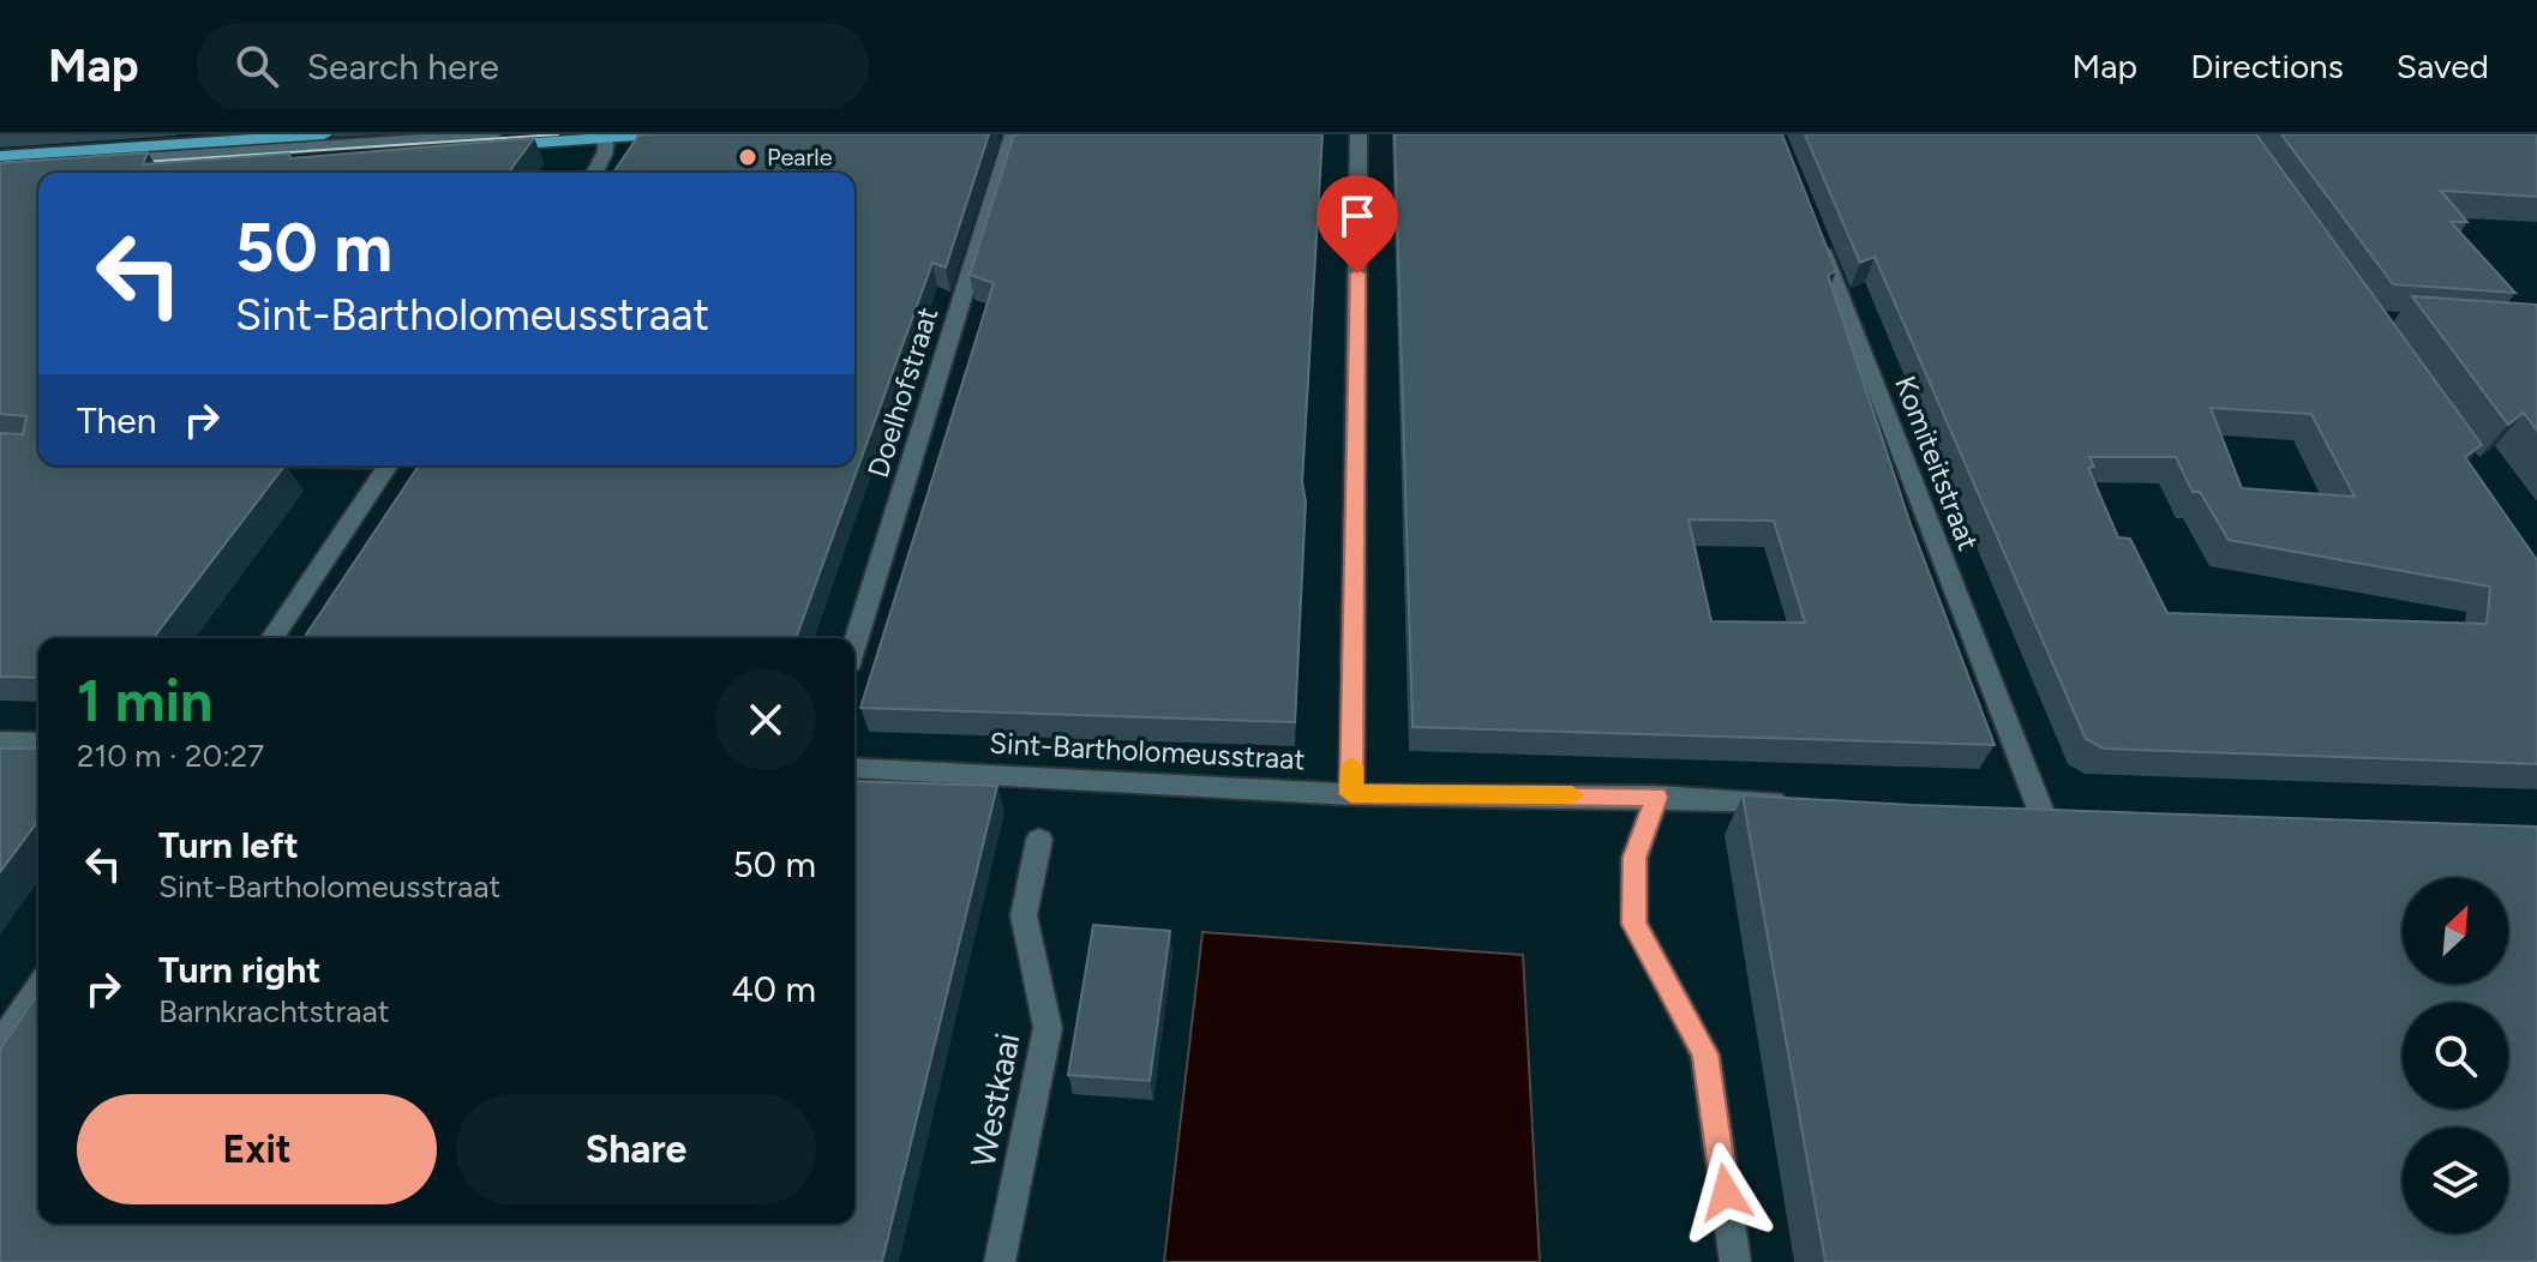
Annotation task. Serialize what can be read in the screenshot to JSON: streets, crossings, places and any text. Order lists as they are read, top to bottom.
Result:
{
  "streets": {
    "street": [
      "Doelhofstraat",
      "Komiteitstraat",
      "Sint-Bartholomeusstraat",
      "Westkaai"
    ]
  },
  "places": ["Pearle"],
  "north": "top right",
  "page": {
    "header": "Map",
    "search": "Search here",
    "nav": ["Map", "Directions", "Saved"],
    "turn": ["50 m", "Sint-Bartholomeusstraat"],
    "then": "Then",
    "heading": ["1 min", "210 m · 20:27"],
    "list": [
      {
        "name": "Turn left",
        "note": "Sint-Bartholomeusstraat",
        "value": "50 m"
      },
      {
        "name": "Turn right",
        "note": "Barnkrachtstraat",
        "value": "40 m"
      }
    ],
    "buttons": ["Exit", "Share"]
  }
}
